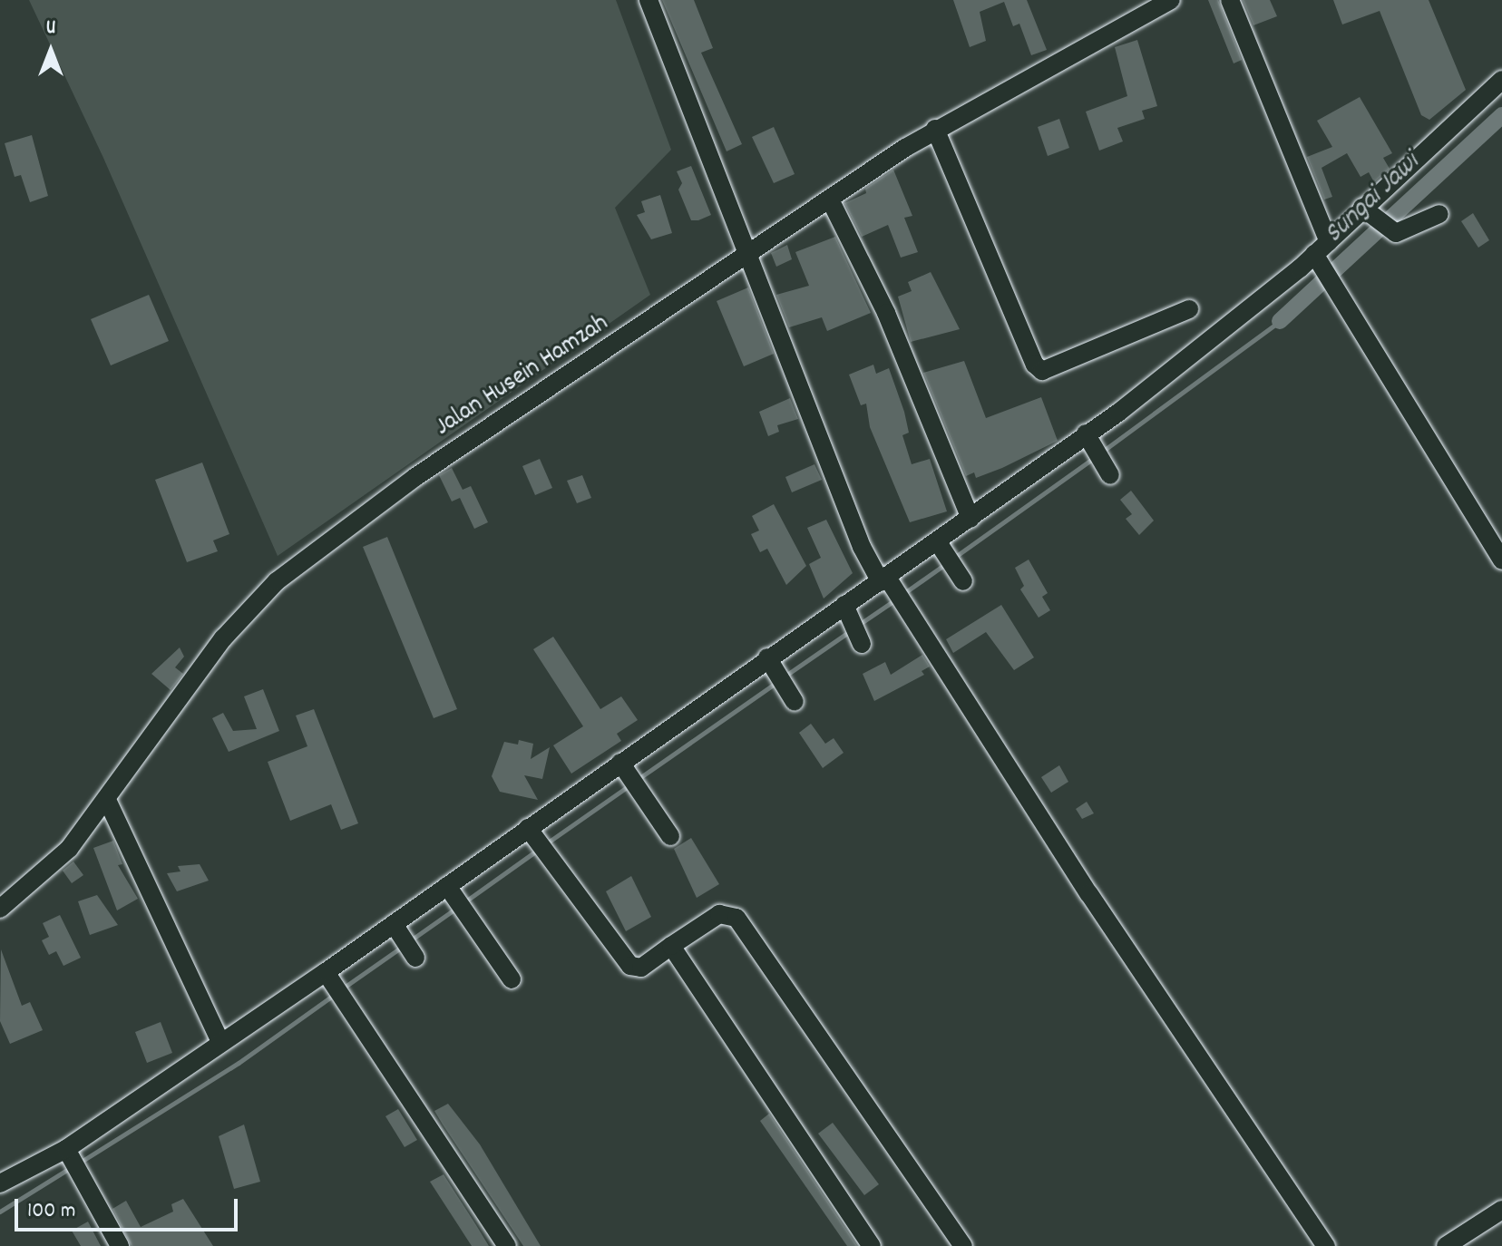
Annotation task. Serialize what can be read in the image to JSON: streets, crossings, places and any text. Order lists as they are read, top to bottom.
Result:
{
  "streets": {
    "street": ["Jalan Husein Hamzah"]
  },
  "water": ["Sungai Jawi"],
  "scale_bar": "100 m",
  "north": "top"
}
